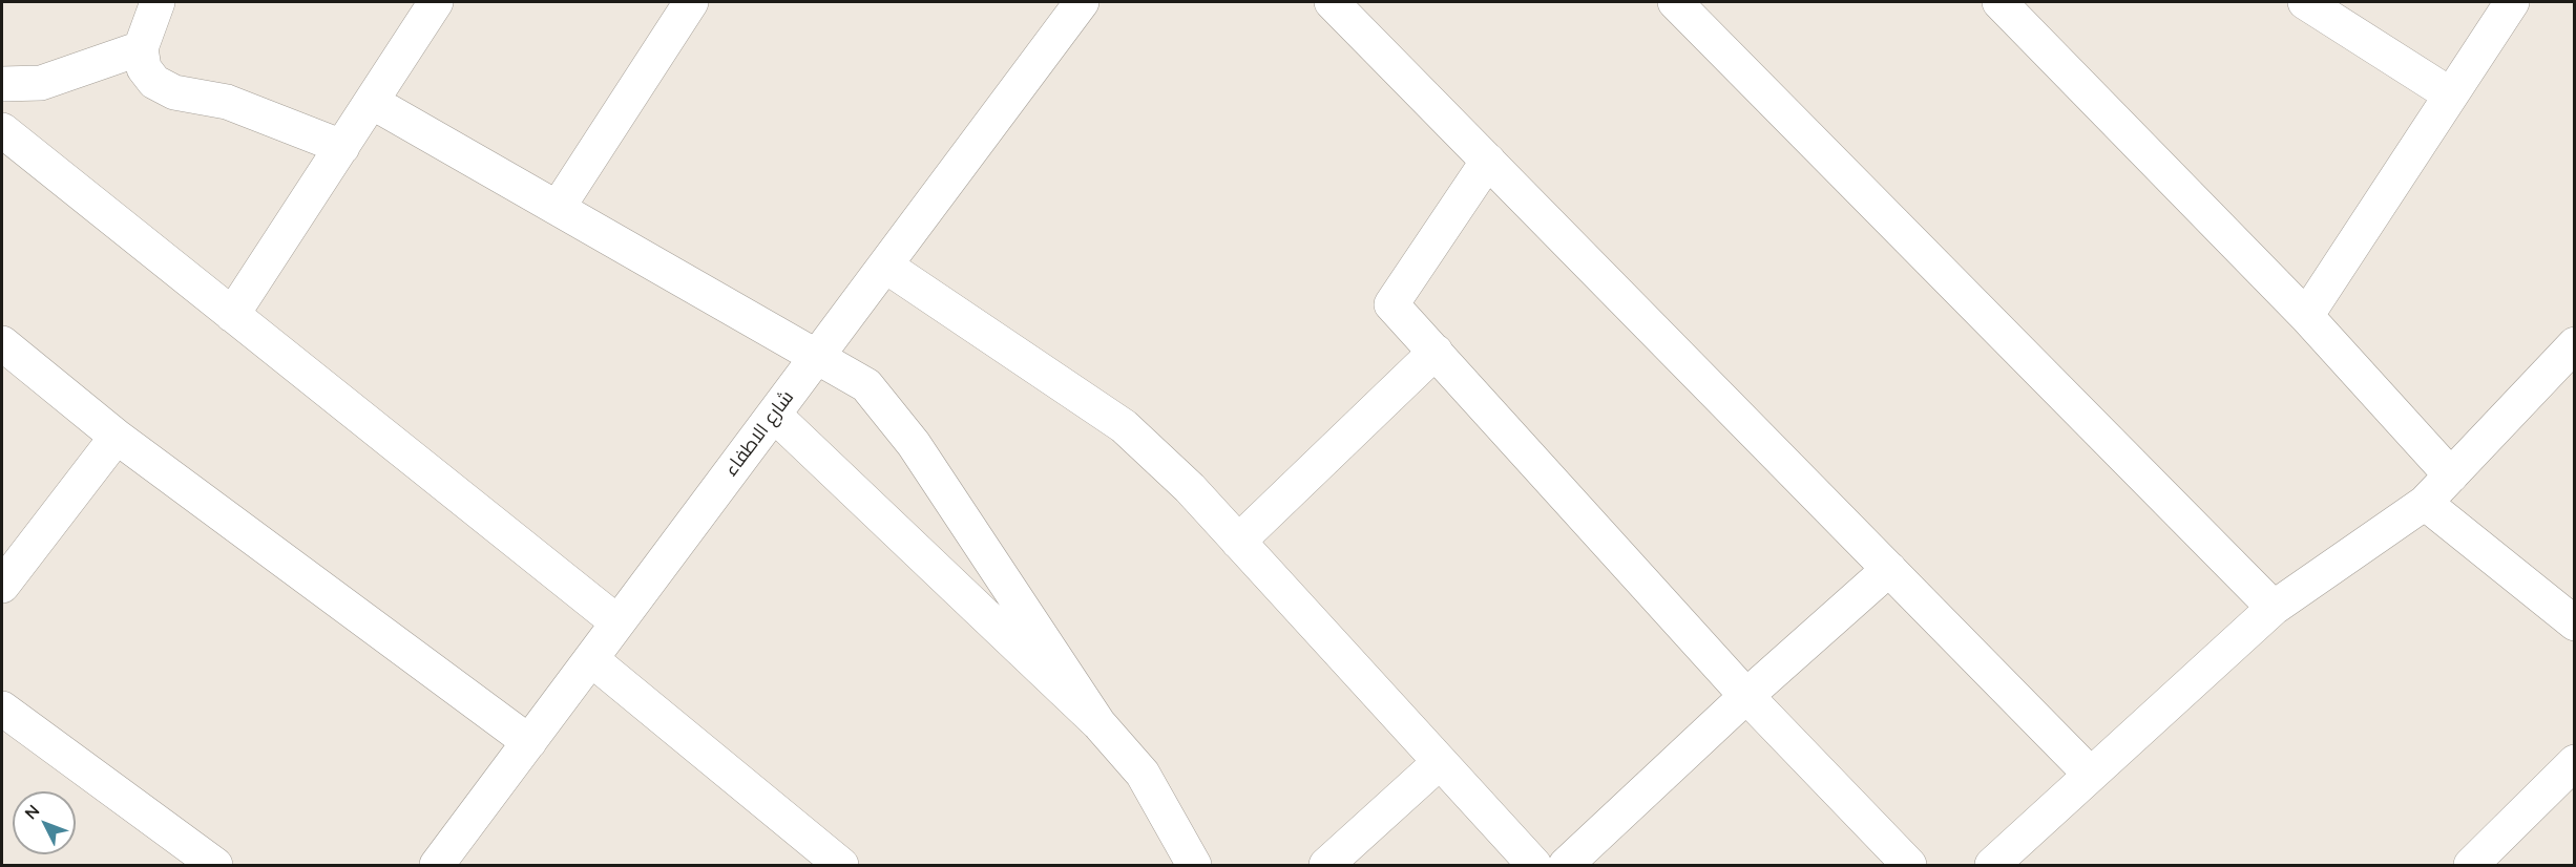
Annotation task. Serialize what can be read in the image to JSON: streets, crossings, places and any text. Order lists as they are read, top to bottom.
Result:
{
  "streets": {
    "street": ["شارع الاطفاء"]
  },
  "north": "top left"
}
